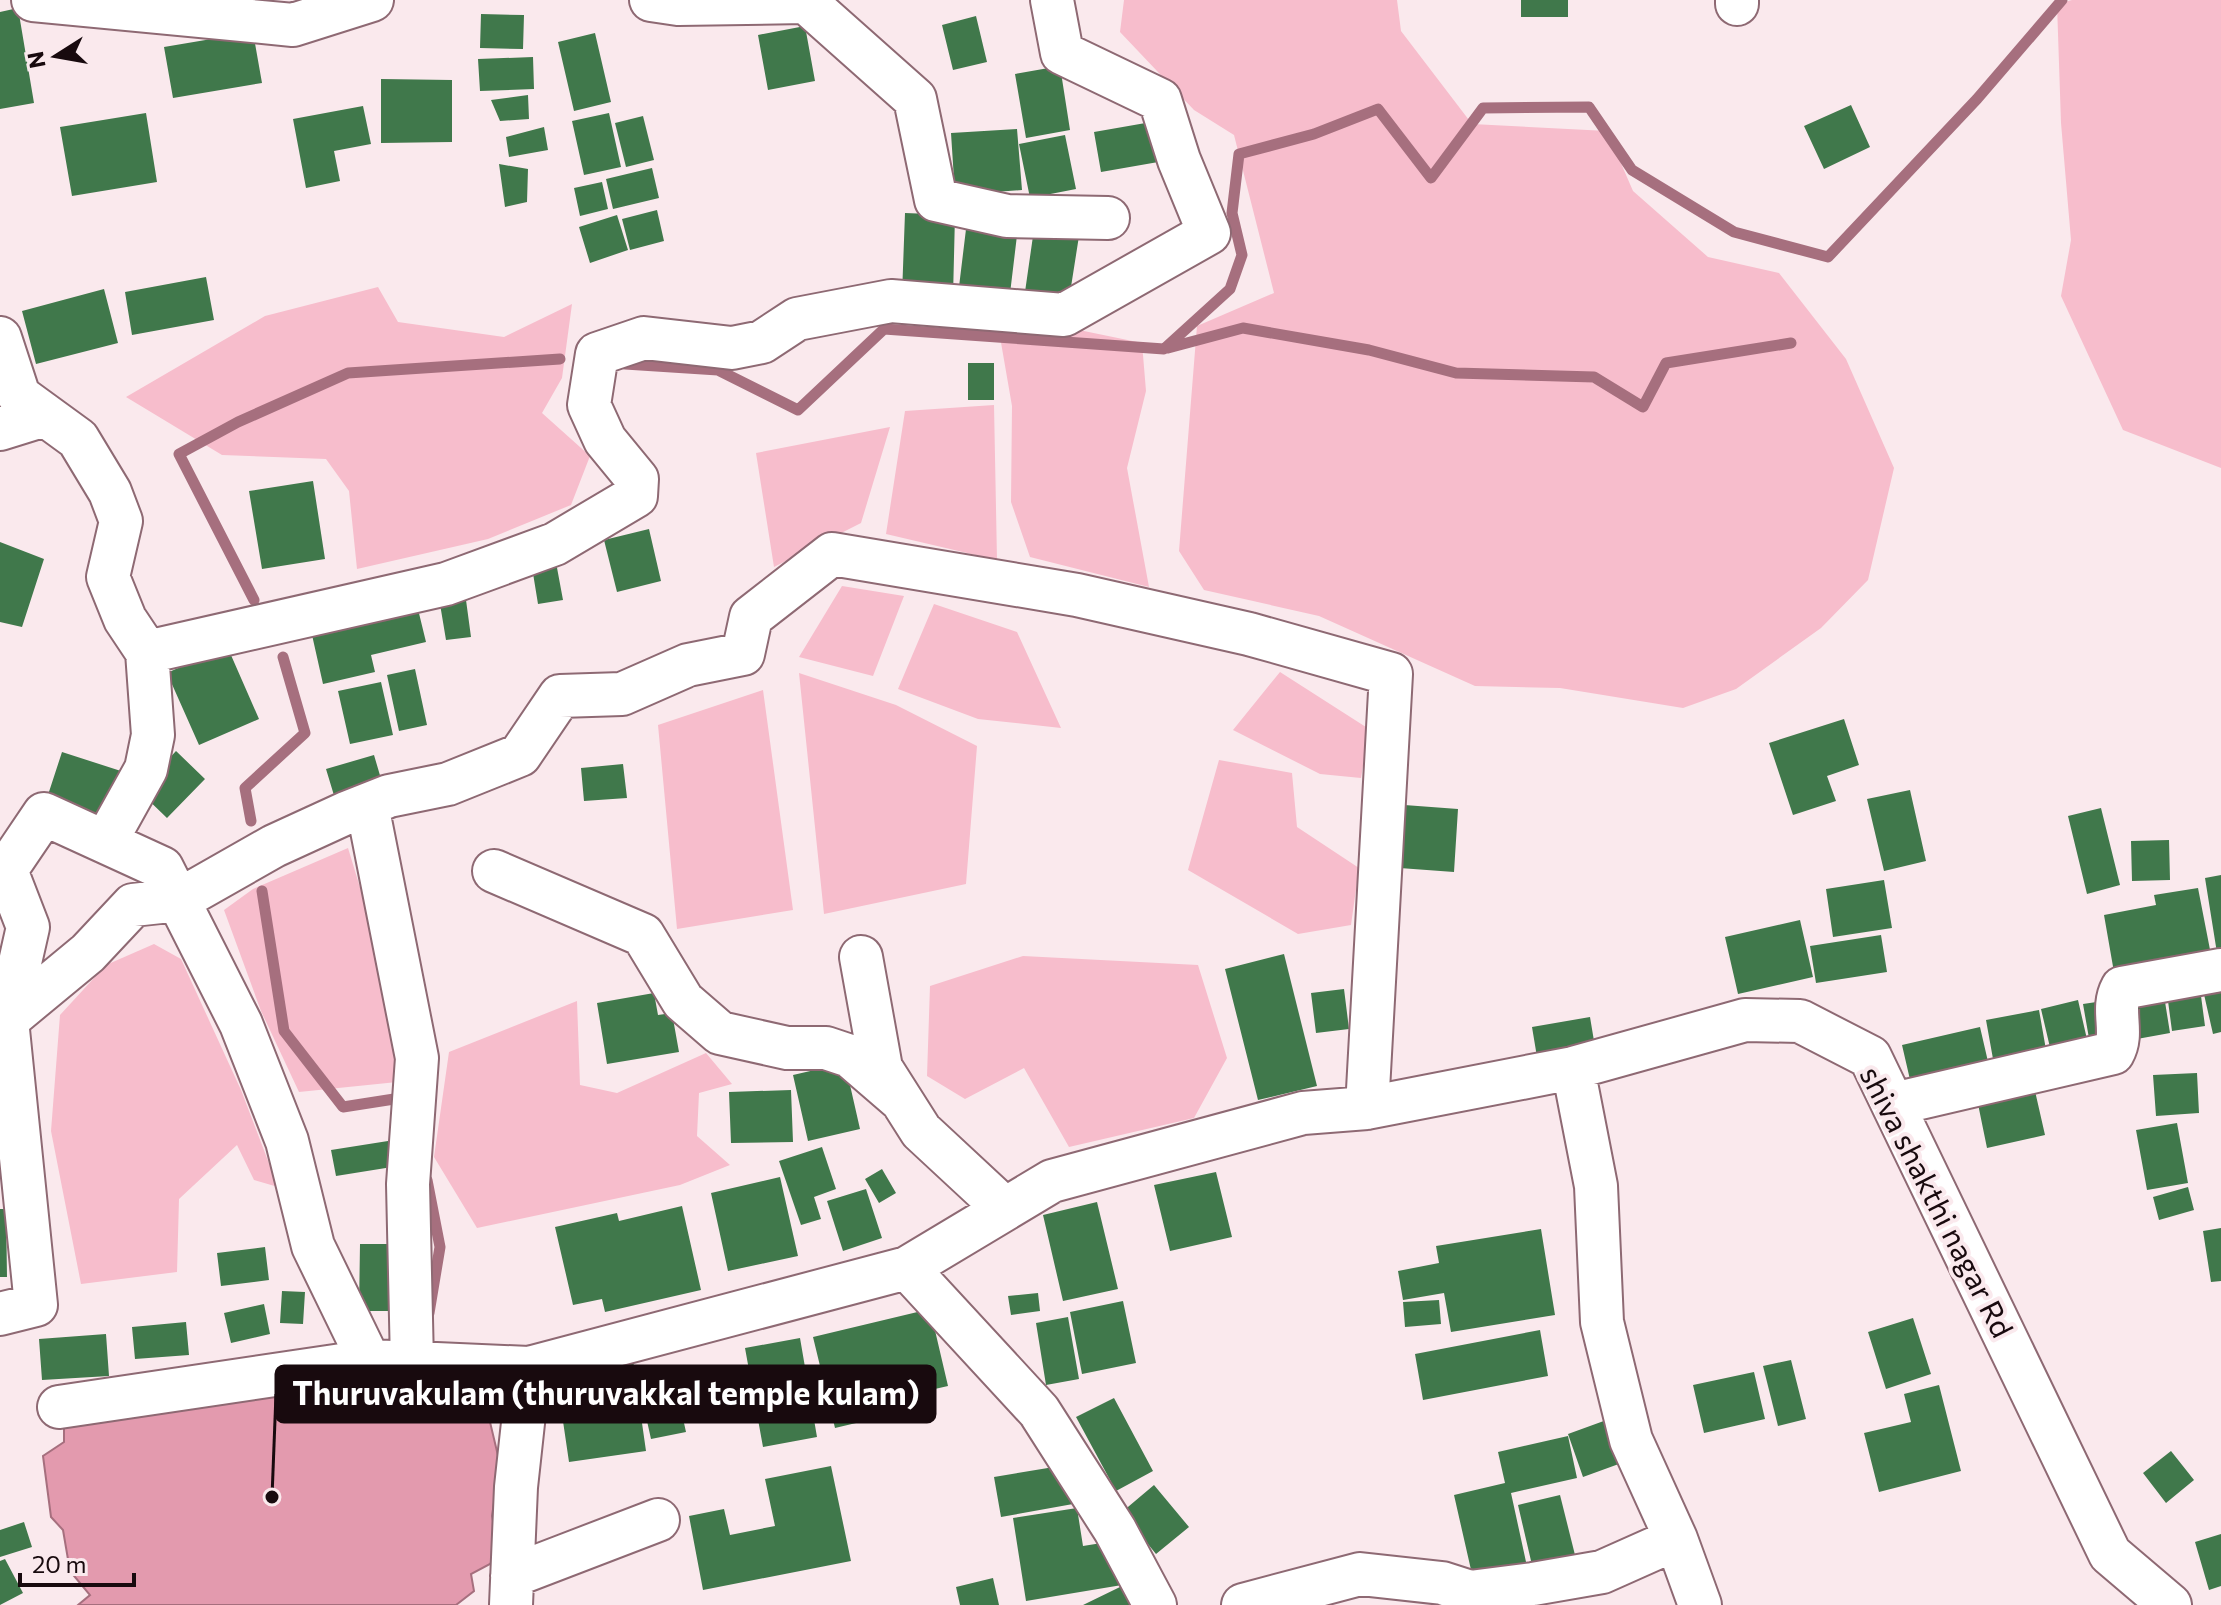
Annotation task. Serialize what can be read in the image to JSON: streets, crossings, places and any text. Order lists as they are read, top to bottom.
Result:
{
  "streets": {
    "street": ["shiva shakthi nagar Rd"]
  },
  "places": ["Thuruvakulam (thuruvakkal temple kulam)"],
  "scale_bar": "20 m",
  "north": "left"
}
